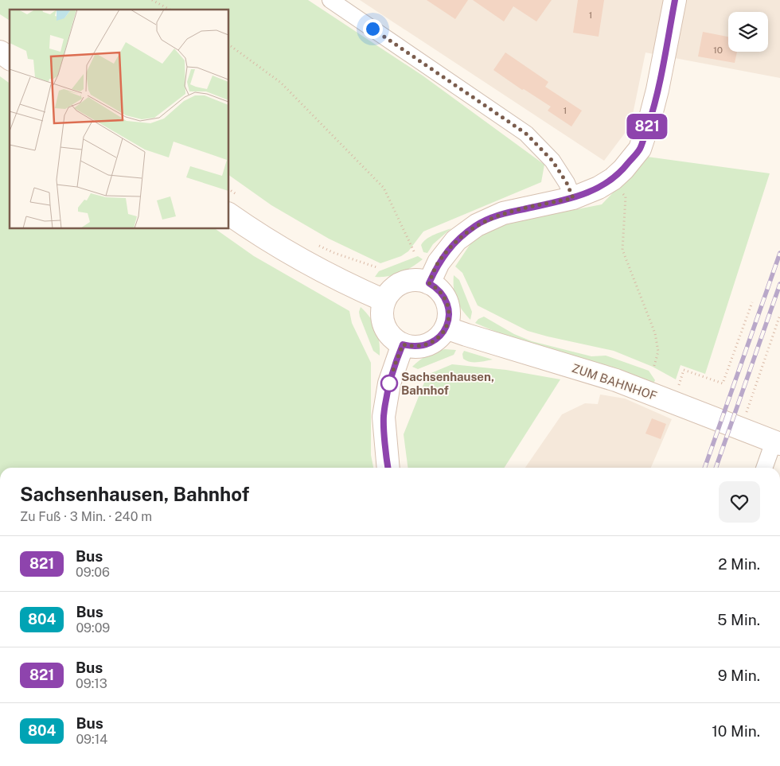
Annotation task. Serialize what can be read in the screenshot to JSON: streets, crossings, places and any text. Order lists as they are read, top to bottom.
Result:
{
  "streets": {
    "street": ["ZUM BAHNHOF"]
  },
  "places": ["Sachsenhausen, Bahnhof"],
  "lines": ["bus line 821"],
  "house_numbers": ["1", "10", "1"],
  "page": {
    "on_map": "821",
    "heading": ["Sachsenhausen, Bahnhof", "Zu Fuß · 3 Min. · 240 m"],
    "list": [
      {
        "mark": "821",
        "name": "Bus",
        "note": "09:06",
        "value": "2 Min."
      },
      {
        "mark": "804",
        "name": "Bus",
        "note": "09:09",
        "value": "5 Min."
      },
      {
        "mark": "821",
        "name": "Bus",
        "note": "09:13",
        "value": "9 Min."
      },
      {
        "mark": "804",
        "name": "Bus",
        "note": "09:14",
        "value": "10 Min."
      }
    ]
  }
}
